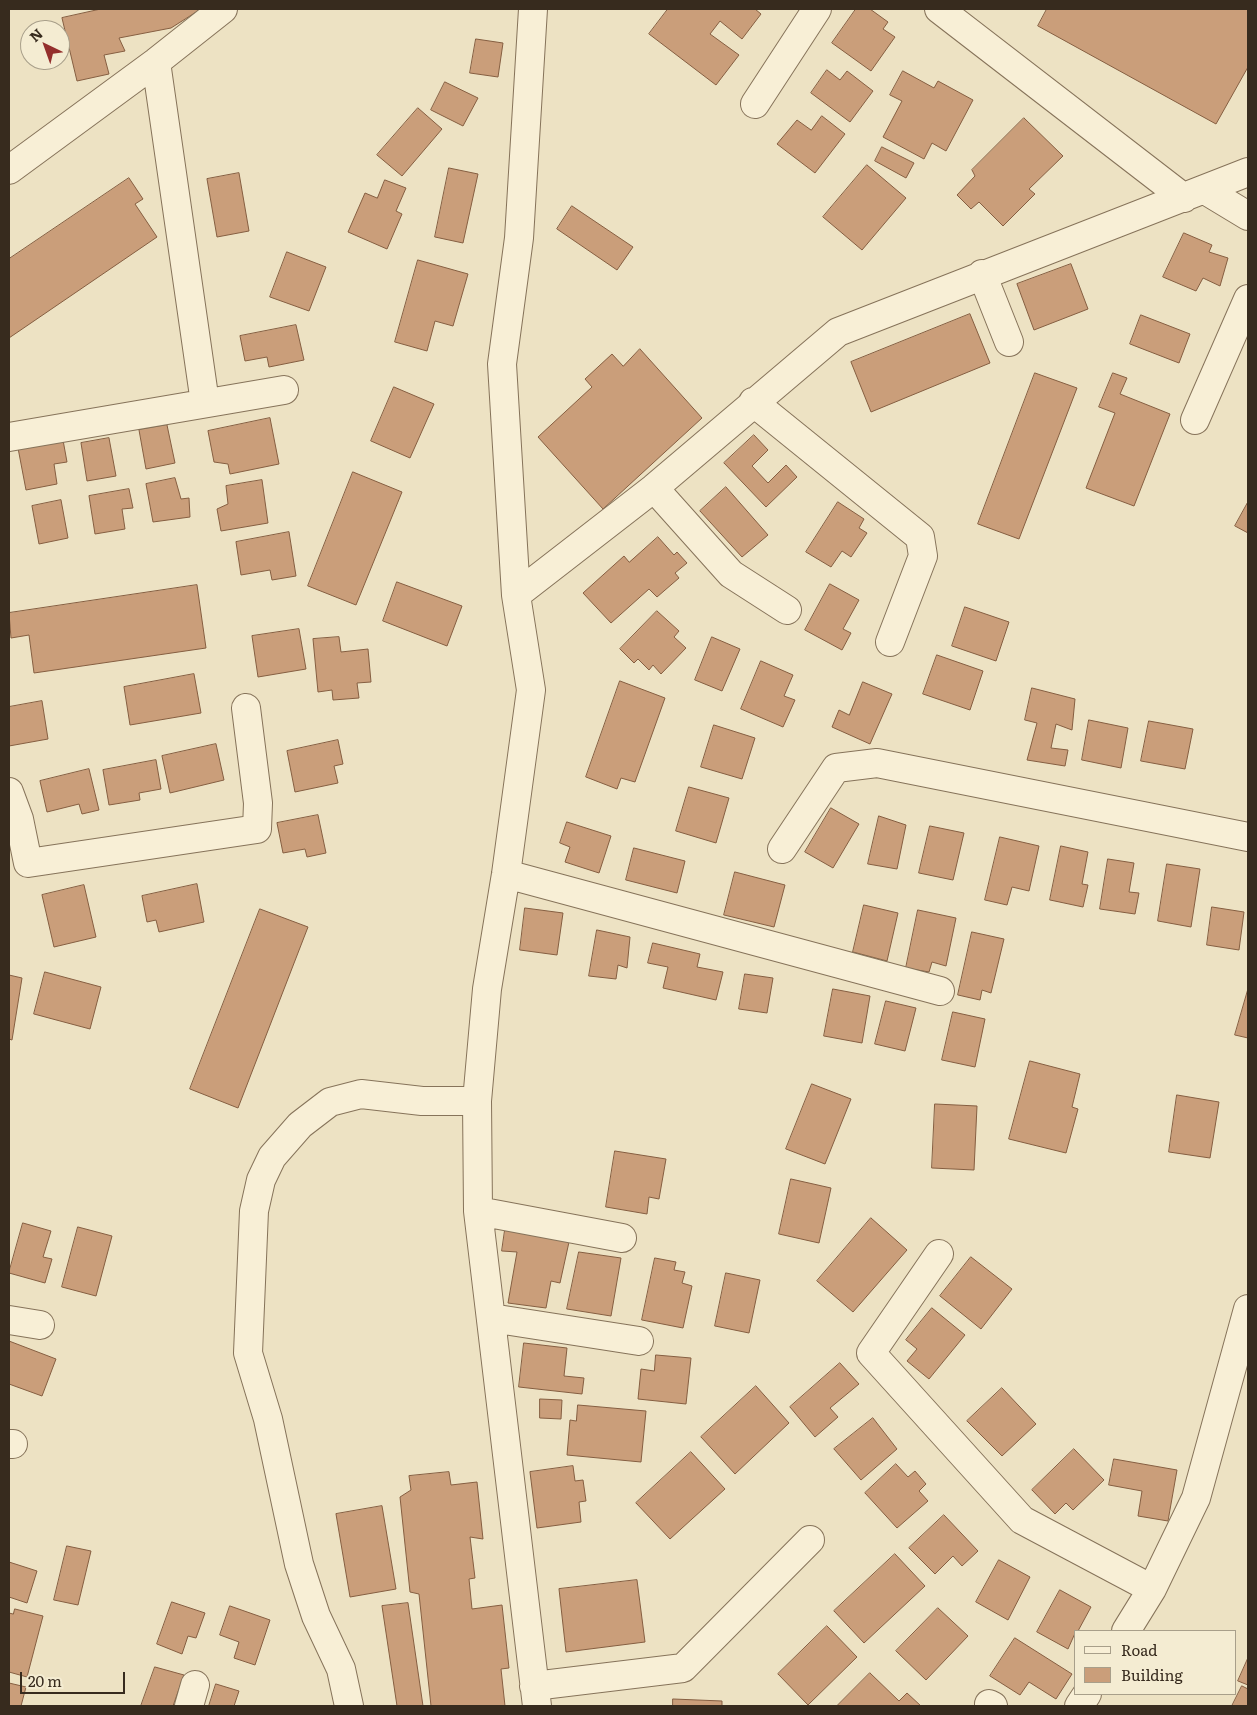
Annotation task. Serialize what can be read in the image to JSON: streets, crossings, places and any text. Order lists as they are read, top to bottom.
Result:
{
  "legend": ["Road", "Building"],
  "scale_bar": "20 m",
  "north": "top left"
}
